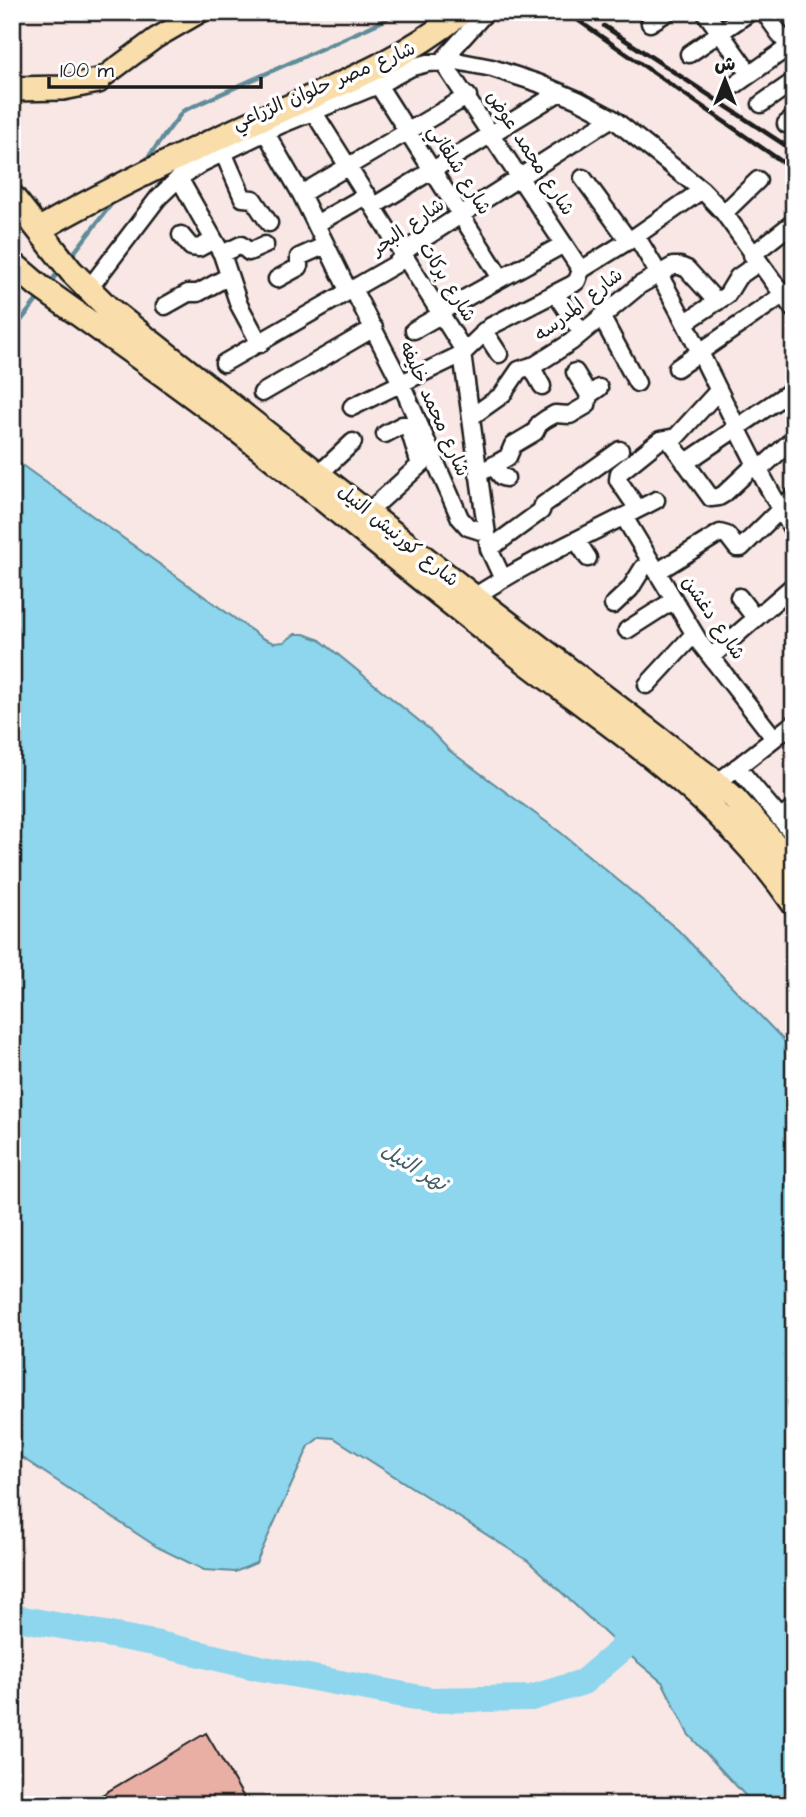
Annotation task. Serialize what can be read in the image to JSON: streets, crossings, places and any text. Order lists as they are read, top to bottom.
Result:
{
  "streets": {
    "highway": ["شارع كورنيش النيل"],
    "street": [
      "شارع مصر حلوان الزراعي",
      "شارع محمد عوض",
      "شارع شلقاني",
      "شارع البحر",
      "شارع بركات",
      "شارع المدرسه",
      "شارع محمد خليفه",
      "شارع دغشن"
    ]
  },
  "crossings": [
    ["شارع مصر حلوان الزراعي", "شارع محمد عوض"],
    ["شارع مصر حلوان الزراعي", "شارع شلقاني"],
    ["شارع مصر حلوان الزراعي", "شارع البحر"],
    ["شارع مصر حلوان الزراعي", "شارع بركات"],
    ["شارع مصر حلوان الزراعي", "شارع محمد خليفه"],
    ["شارع مصر حلوان الزراعي", "شارع كورنيش النيل"],
    ["شارع محمد عوض", "شارع البحر"],
    ["شارع شلقاني", "شارع البحر"],
    ["شارع البحر", "شارع بركات"],
    ["شارع البحر", "شارع محمد خليفه"],
    ["شارع بركات", "شارع المدرسه"],
    ["شارع بركات", "شارع محمد خليفه"]
  ],
  "water": ["نهر النيل"],
  "scale_bar": "100 m",
  "north": "top"
}
